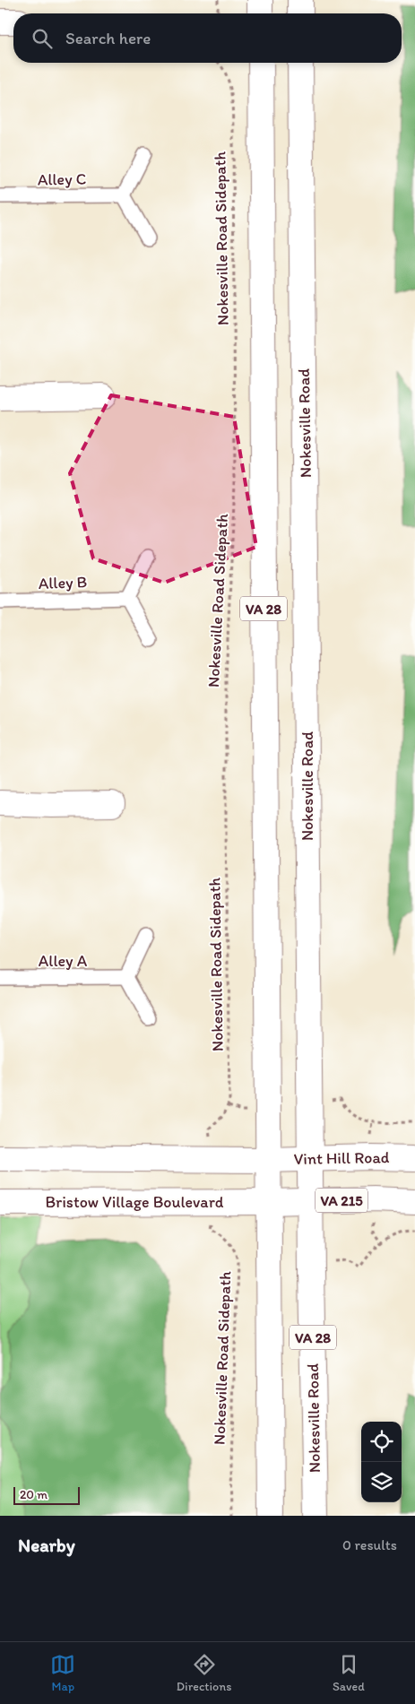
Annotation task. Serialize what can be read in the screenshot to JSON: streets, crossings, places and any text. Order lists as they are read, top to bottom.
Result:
{
  "streets": {
    "main road": [
      "Nokesville Road",
      "VA 28",
      "Vint Hill Road",
      "VA 215",
      "Bristow Village Boulevard"
    ],
    "lane": ["Alley C", "Alley B", "Alley A"],
    "path": ["Nokesville Road Sidepath"]
  },
  "crossings": [
    ["Nokesville Road", "Vint Hill Road"],
    ["Nokesville Road", "VA 215"],
    ["VA 28", "Vint Hill Road"],
    ["VA 28", "VA 215"],
    ["VA 28", "Bristow Village Boulevard"],
    ["VA 215", "Bristow Village Boulevard"]
  ],
  "scale_bar": "20 m",
  "page": {
    "search": "Search here",
    "scale": "20 m",
    "heading": ["Nearby", "0 results"],
    "nav": ["Map", "Directions", "Saved"]
  }
}
